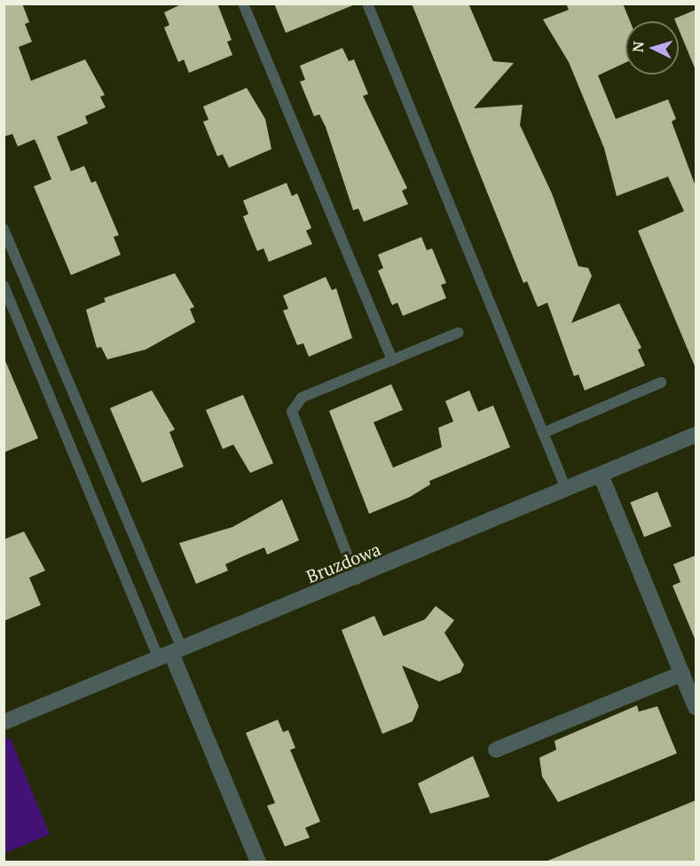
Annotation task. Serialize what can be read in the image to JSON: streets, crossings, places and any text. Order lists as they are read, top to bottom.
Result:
{
  "streets": {
    "street": ["Bruzdowa"]
  },
  "north": "left"
}
